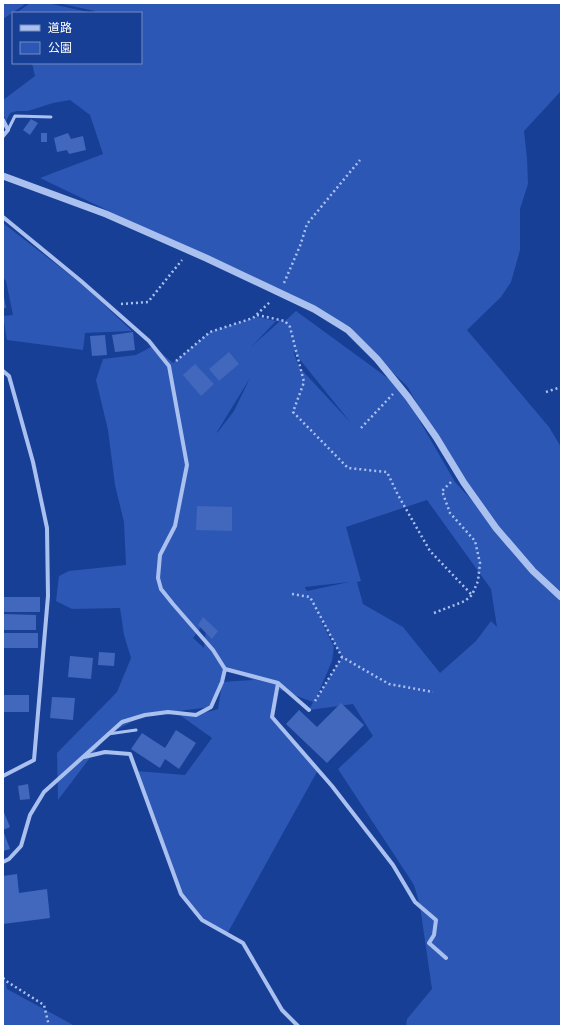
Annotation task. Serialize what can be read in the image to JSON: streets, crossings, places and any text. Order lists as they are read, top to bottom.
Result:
{
  "legend": ["道路", "公園"]
}
